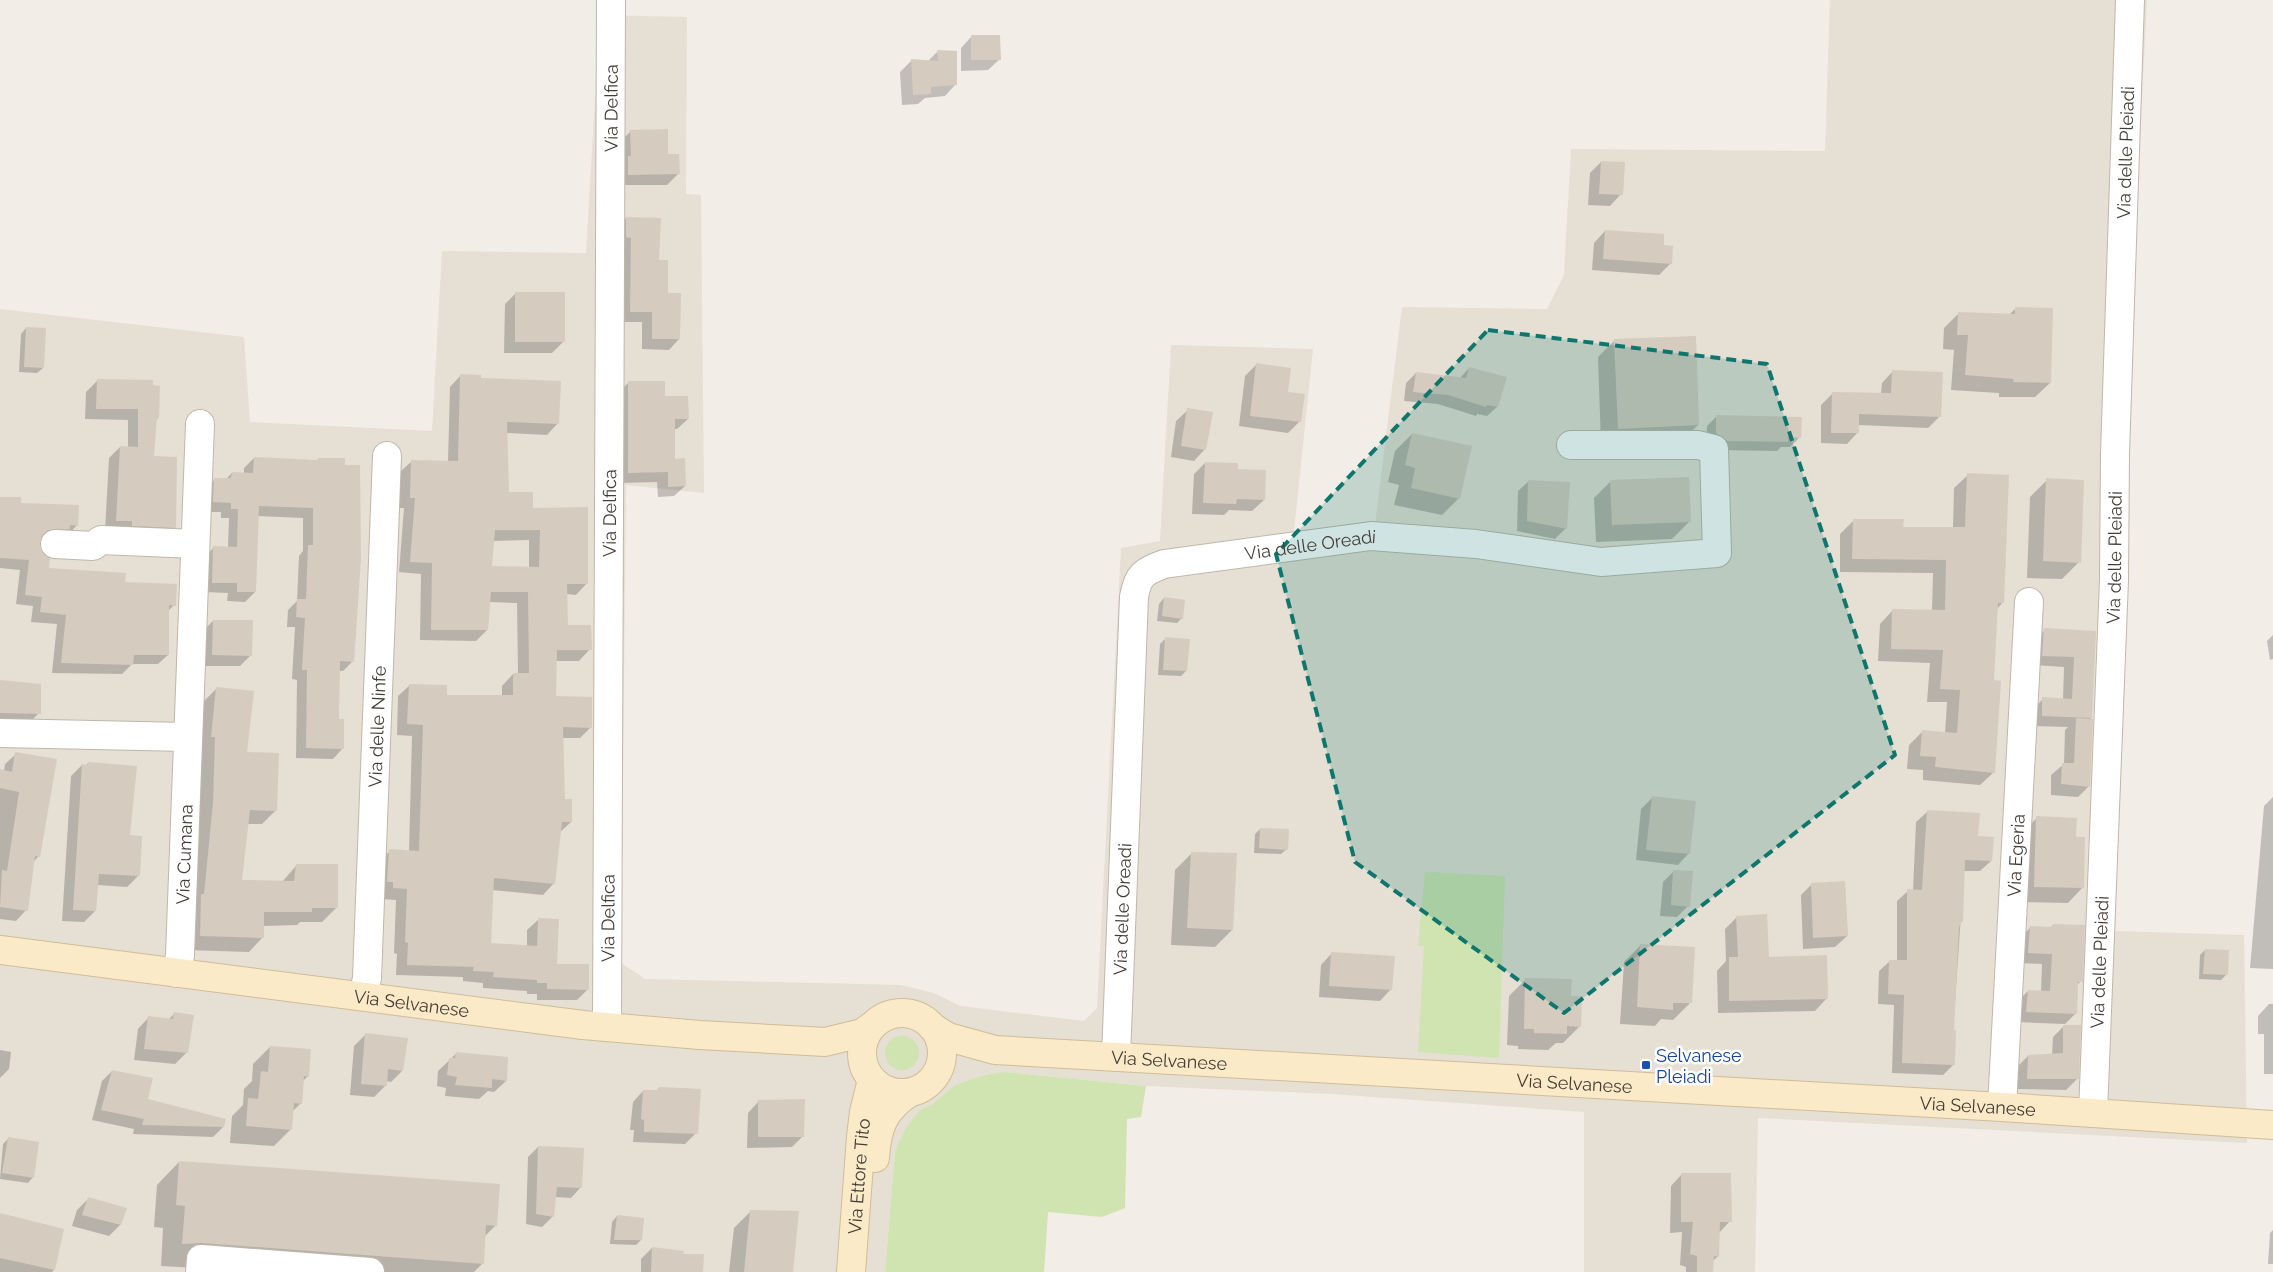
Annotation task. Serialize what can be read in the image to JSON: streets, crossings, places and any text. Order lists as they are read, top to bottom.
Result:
{
  "streets": {
    "street": [
      "Via Delfica",
      "Via delle Pleiadi",
      "Via delle Oreadi",
      "Via delle Ninfe",
      "Via Egeria",
      "Via Cumana",
      "Via Selvanese",
      "Via Ettore Tito"
    ]
  },
  "crossings": [
    ["Via Delfica", "Via Selvanese"],
    ["Via delle Pleiadi", "Via Selvanese"],
    ["Via delle Oreadi", "Via Selvanese"],
    ["Via delle Ninfe", "Via Selvanese"],
    ["Via Egeria", "Via Selvanese"],
    ["Via Cumana", "Via Selvanese"],
    ["Via Selvanese", "Via Ettore Tito"]
  ],
  "places": {
    "transit": ["Selvanese Pleiadi"]
  }
}
